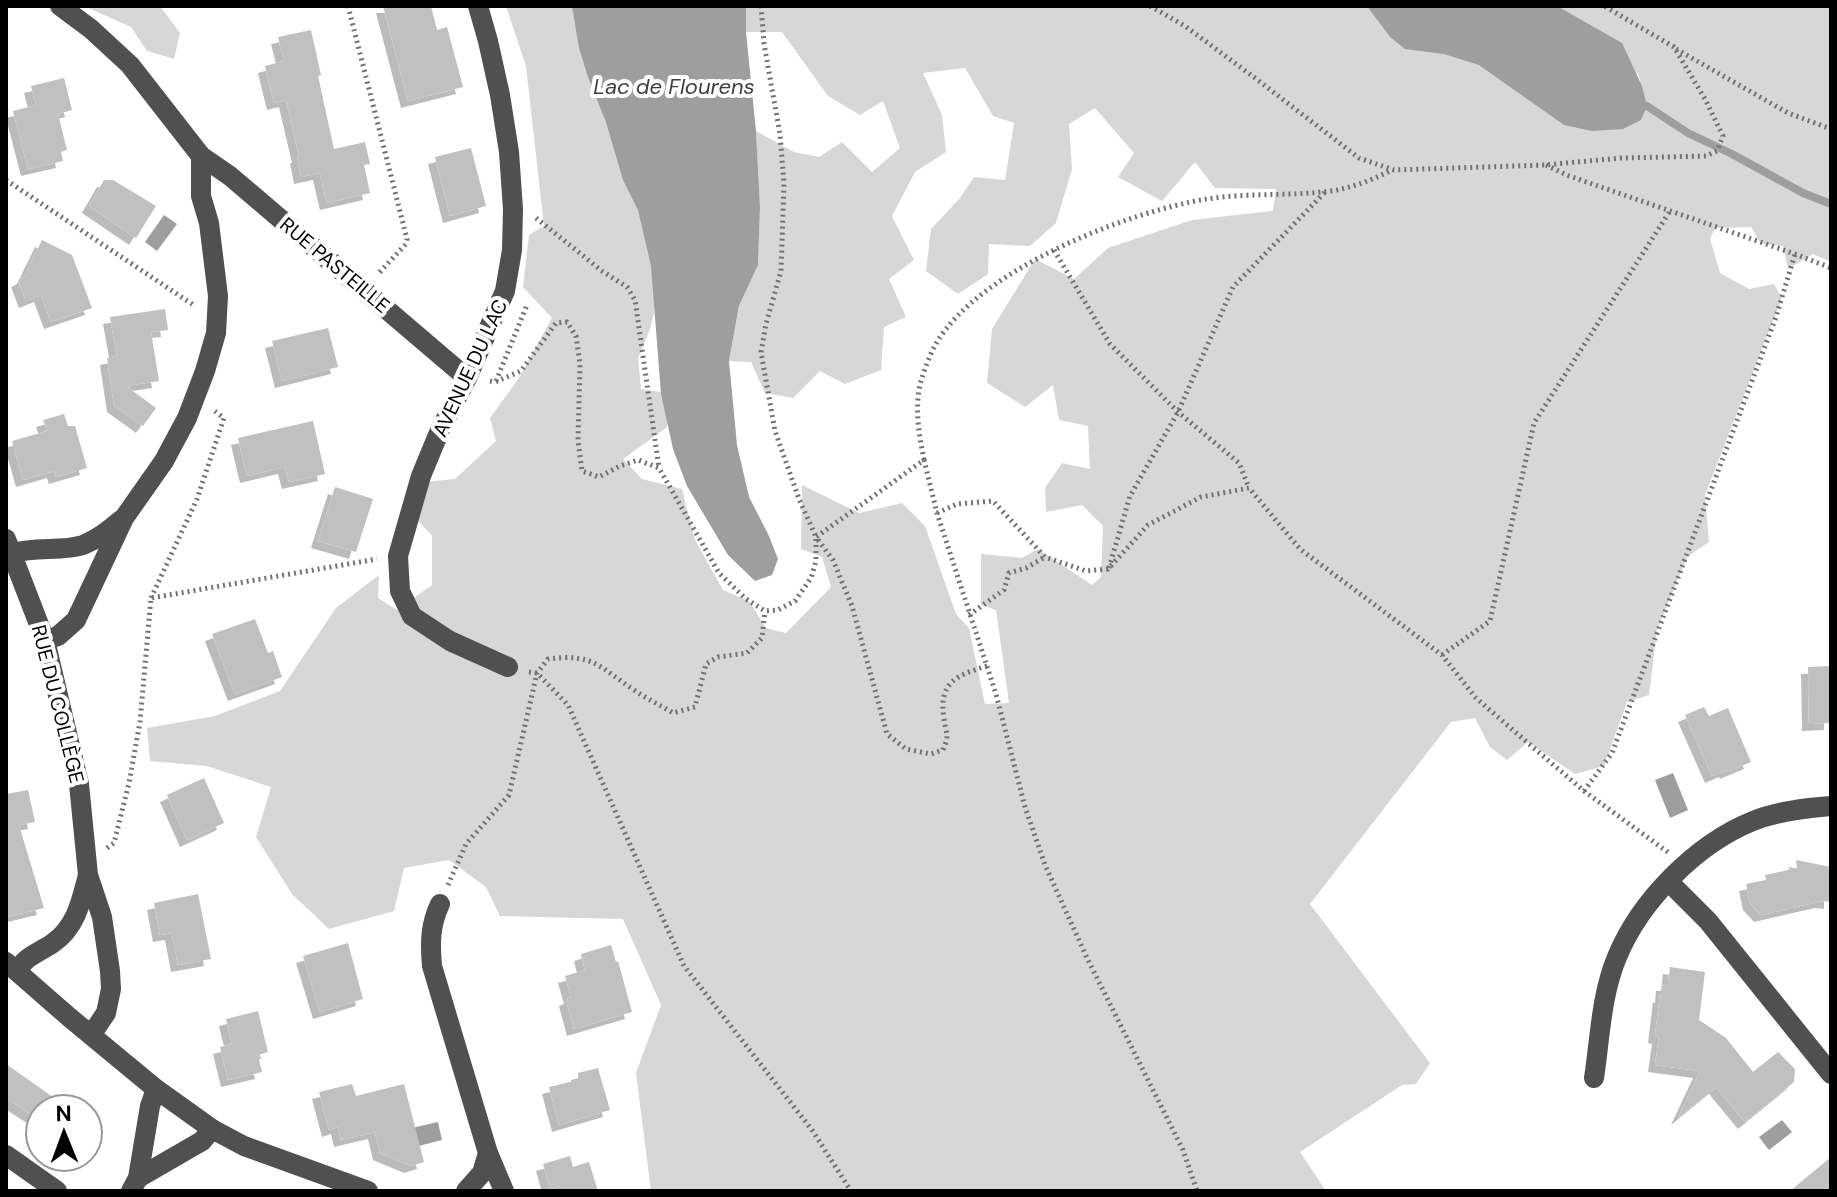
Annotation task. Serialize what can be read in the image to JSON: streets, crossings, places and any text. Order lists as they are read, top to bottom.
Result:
{
  "streets": {
    "street": ["RUE PASTEILLE", "AVENUE DU LAC", "RUE DU COLLÈGE"]
  },
  "crossings": [
    ["RUE PASTEILLE", "AVENUE DU LAC"]
  ],
  "water": ["Lac de Flourens"],
  "north": "top"
}
